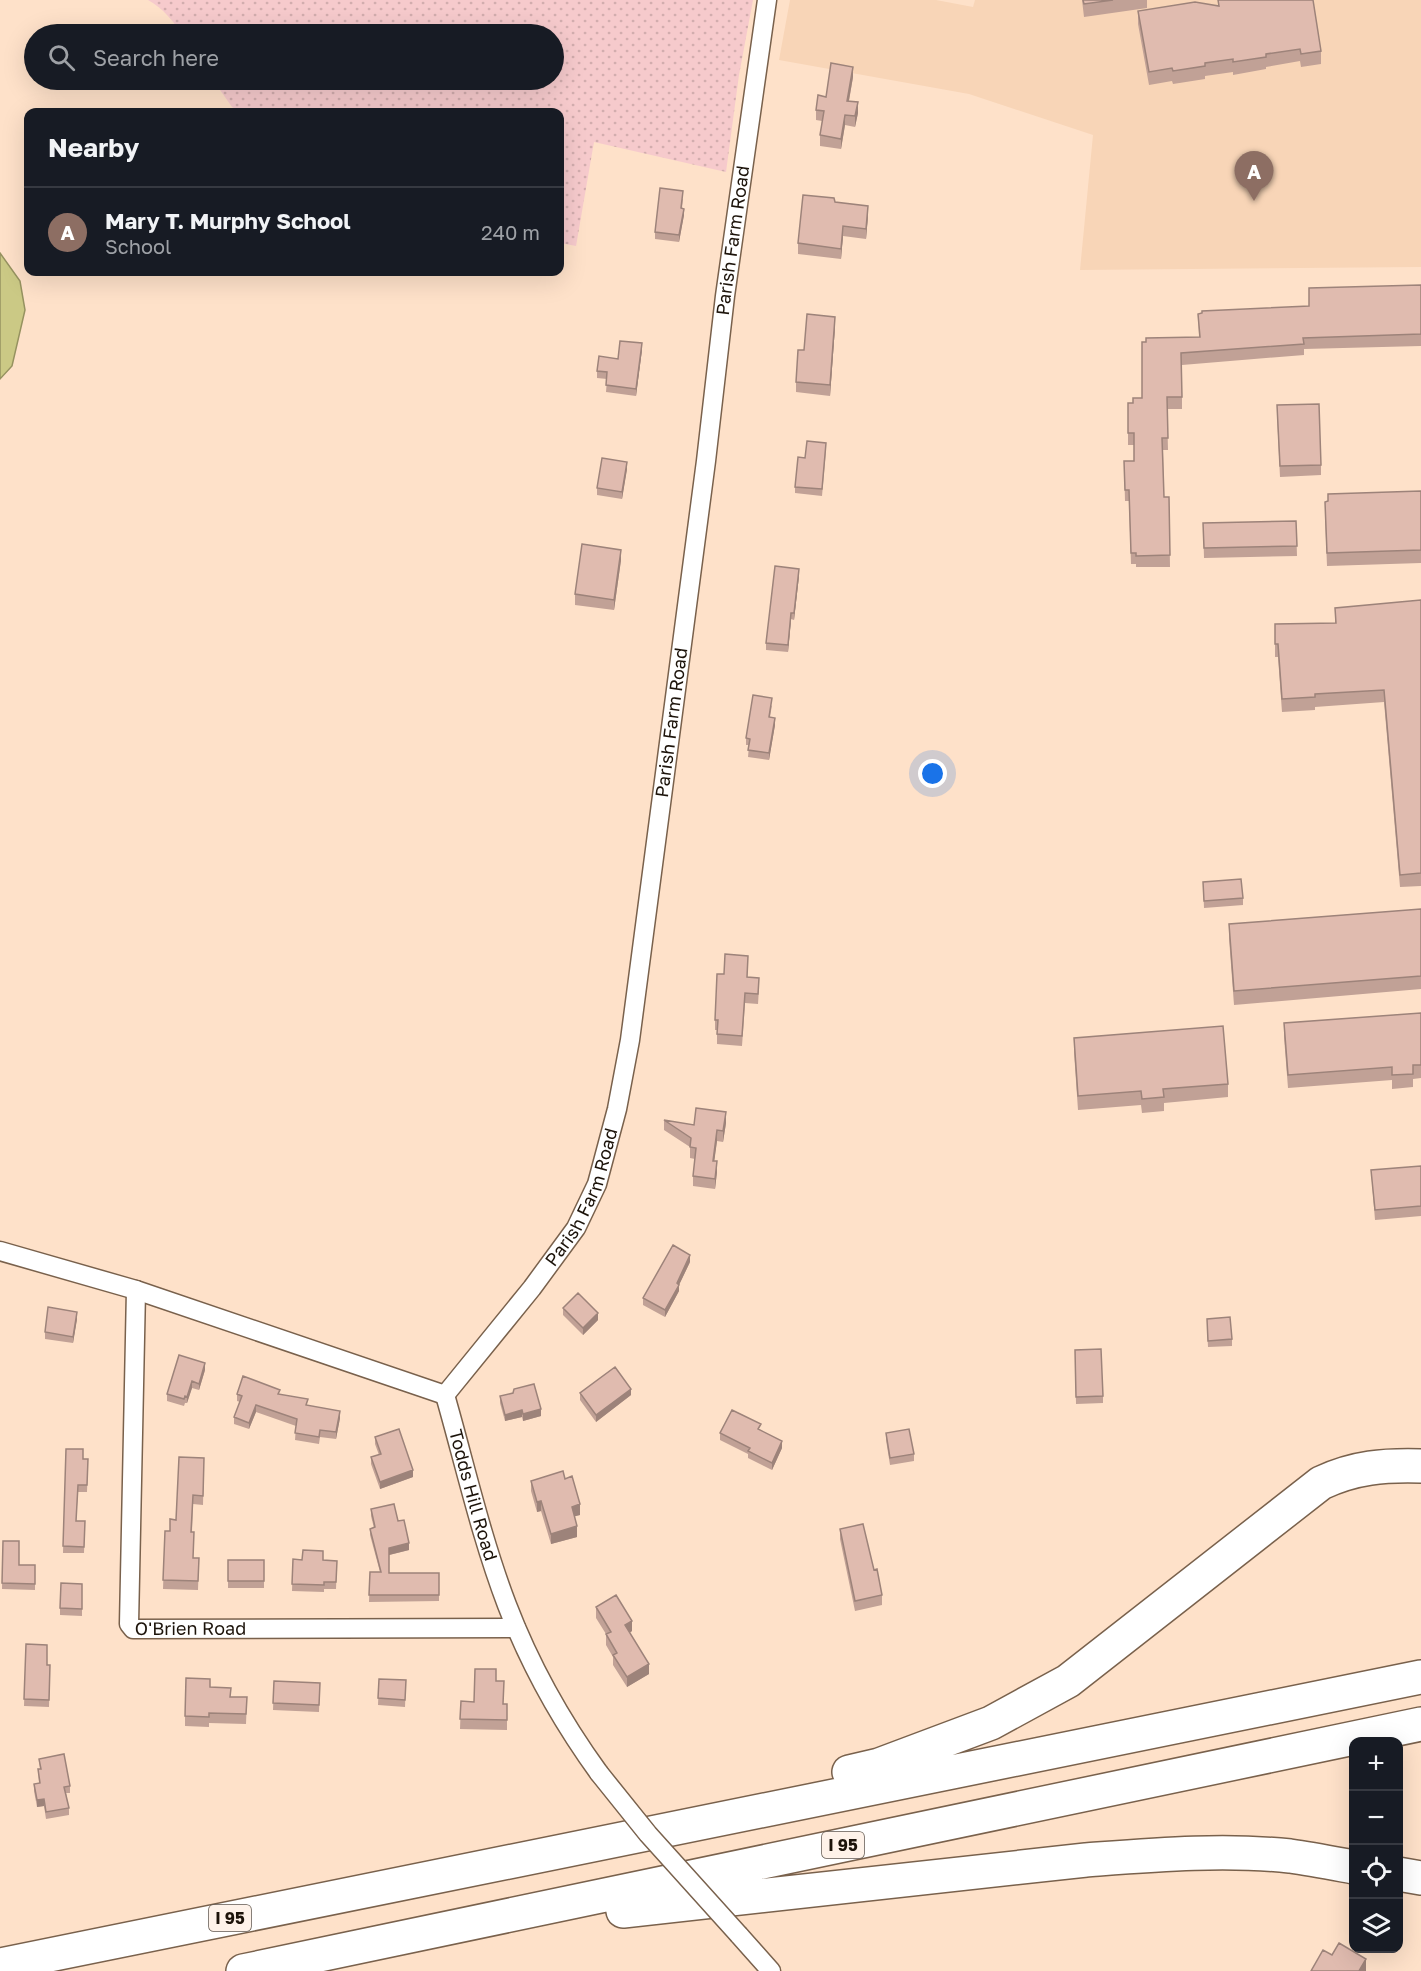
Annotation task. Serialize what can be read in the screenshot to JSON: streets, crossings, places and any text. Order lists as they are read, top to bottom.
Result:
{
  "streets": {
    "highway": ["I 95"],
    "street": ["Parish Farm Road", "Todds Hill Road", "O'Brien Road"]
  },
  "crossings": [
    ["Parish Farm Road", "Todds Hill Road"],
    ["Todds Hill Road", "O'Brien Road"]
  ],
  "page": {
    "search": "Search here",
    "heading": "Nearby",
    "pins": "A",
    "list": [
      {
        "mark": "A",
        "name": "Mary T. Murphy School",
        "note": "School",
        "value": "240 m"
      }
    ],
    "map_buttons": ["+", "−"]
  }
}
